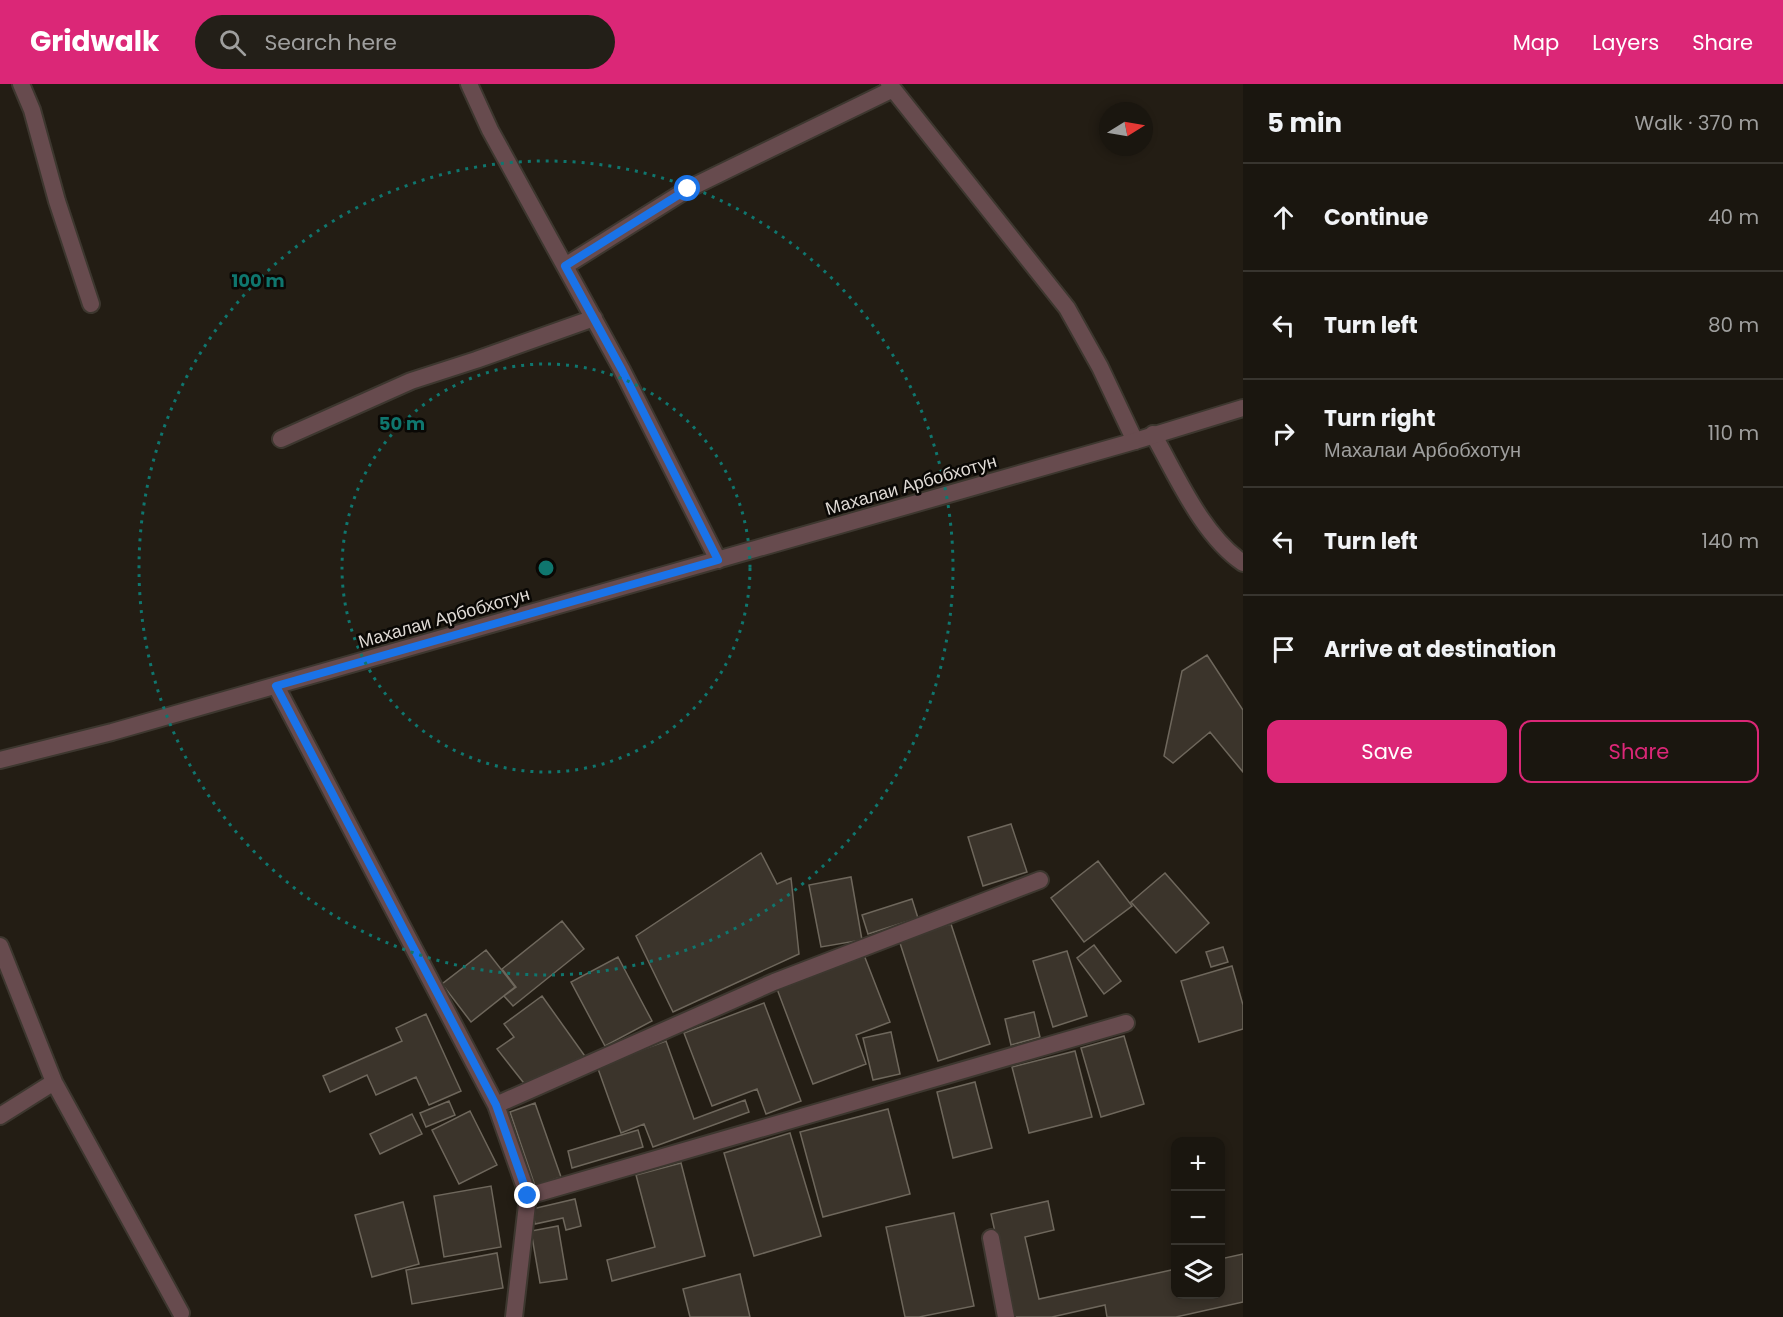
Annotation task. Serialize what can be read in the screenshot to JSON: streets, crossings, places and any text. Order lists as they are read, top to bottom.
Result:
{
  "streets": {
    "street": ["Махалаи Арбобхотун"]
  },
  "north": "right",
  "page": {
    "header": "Gridwalk",
    "search": "Search here",
    "nav": ["Map", "Layers", "Share"],
    "heading": ["5 min", "Walk · 370 m"],
    "list": [
      ["Continue", "40 m"],
      ["Turn left", "80 m"],
      ["Turn right", "Махалаи Арбобхотун", "110 m"],
      ["Turn left", "140 m"],
      "Arrive at destination"
    ],
    "buttons": ["Save", "Share"],
    "map_buttons": ["+", "−"]
  },
  "rings": ["100 m", "50 m"]
}
